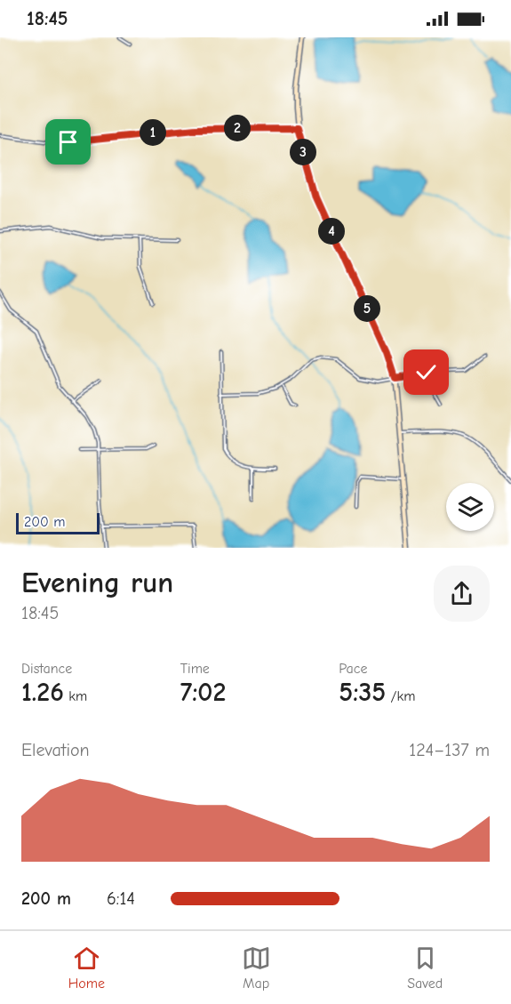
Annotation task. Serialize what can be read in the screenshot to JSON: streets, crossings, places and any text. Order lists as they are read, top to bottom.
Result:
{
  "scale_bar": "200 m",
  "page": {
    "status": "18:45",
    "pins": [
      "2",
      "1",
      "3",
      "4",
      "5"
    ],
    "scale": "200 m",
    "heading": ["Evening run", "18:45"],
    "stats": [
      ["Distance", "1.26 km"],
      ["Time", "7:02"],
      ["Pace", "5:35 /km"]
    ],
    "chart": ["Elevation", "124–137 m"],
    "list": [
      {
        "name": "200 m",
        "note": "6:14"
      }
    ],
    "tabs": ["Home", "Map", "Saved"]
  }
}
